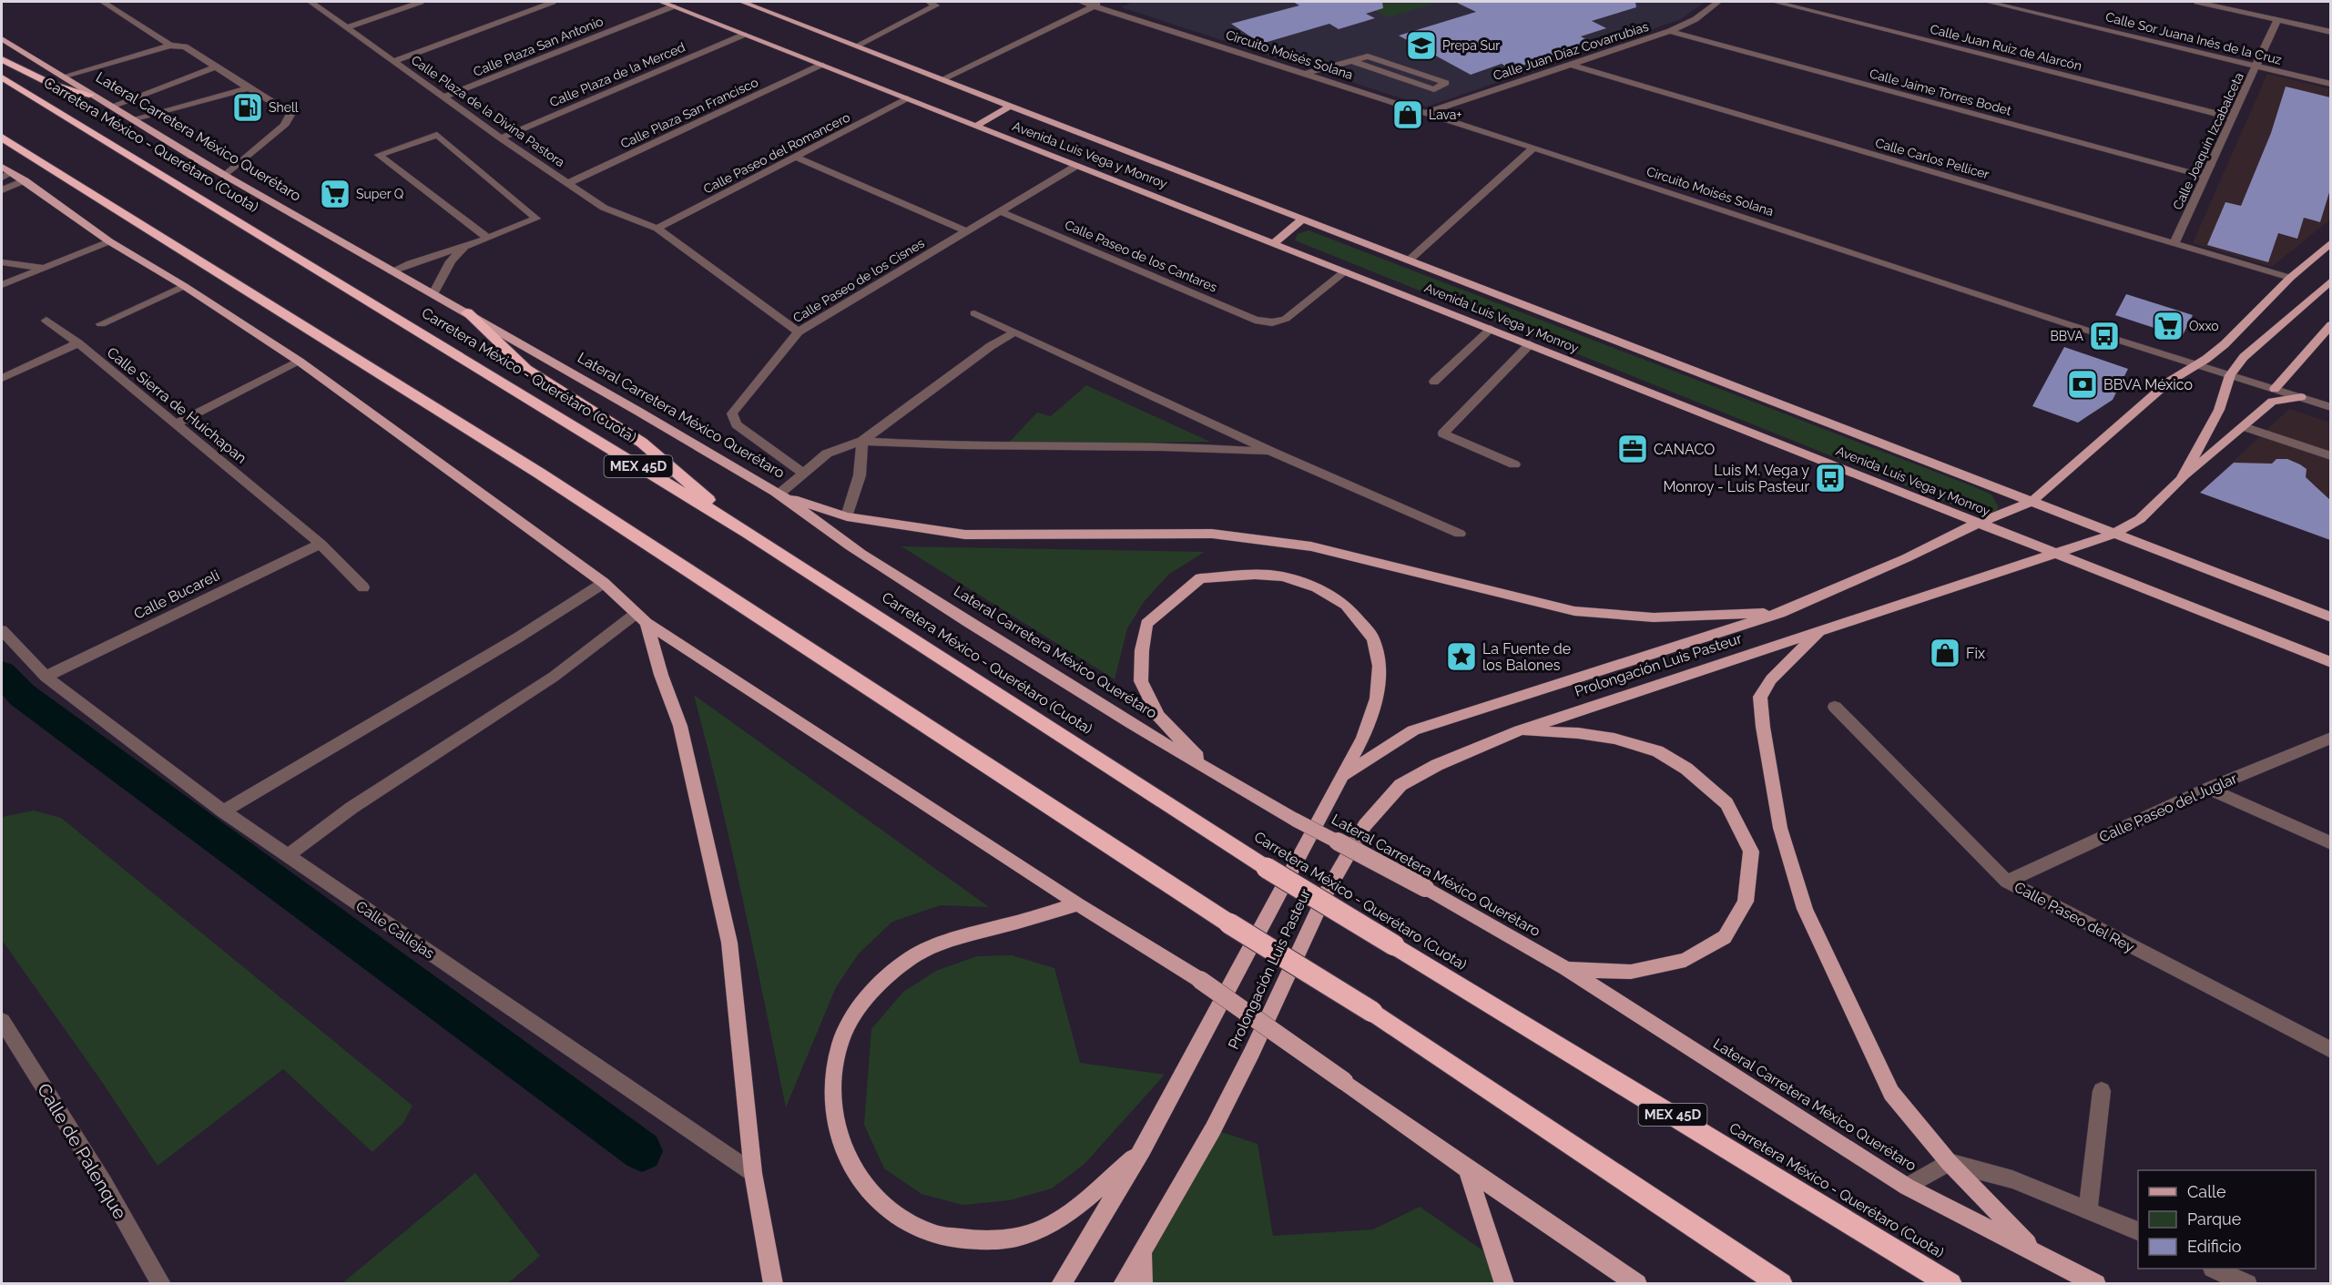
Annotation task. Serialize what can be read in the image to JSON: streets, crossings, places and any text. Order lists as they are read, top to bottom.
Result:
{
  "streets": {
    "highway": ["Carretera México - Querétaro (Cuota)", "MEX 45D"],
    "main road": ["Lateral Carretera México Querétaro", "Avenida Luis Vega y Monroy", "Prolongación Luis Pasteur"],
    "street": [
      "Calle Sor Juana Inés de la Cruz",
      "Calle Plaza San Antonio",
      "Calle Juan Ruiz de Alarcón",
      "Calle Juan Díaz Covarrubias",
      "Circuito Moisés Solana",
      "Calle Plaza de la Merced",
      "Calle Jaime Torres Bodet",
      "Calle Plaza de la Divina Pastora",
      "Calle Plaza San Francisco",
      "Calle Joaquín Izcabalceta",
      "Calle Paseo del Romancero",
      "Calle Carlos Pellicer",
      "Calle Paseo de los Cantares",
      "Calle Paseo de los Cisnes",
      "Calle Sierra de Huichapan",
      "Calle Bucareli",
      "Calle Paseo del Juglar",
      "Calle Paseo del Rey",
      "Calle Callejas",
      "Calle de Palenque"
    ]
  },
  "crossings": [
    ["Calle Sor Juana Inés de la Cruz", "Calle Joaquín Izcabalceta"],
    ["Calle Plaza San Antonio", "Calle Plaza de la Divina Pastora"],
    ["Calle Plaza San Antonio", "Avenida Luis Vega y Monroy"],
    ["Calle Juan Ruiz de Alarcón", "Calle Joaquín Izcabalceta"],
    ["Calle Juan Díaz Covarrubias", "Circuito Moisés Solana"],
    ["Calle Juan Díaz Covarrubias", "Calle Jaime Torres Bodet"],
    ["Calle Juan Díaz Covarrubias", "Calle Carlos Pellicer"],
    ["Circuito Moisés Solana", "Prolongación Luis Pasteur"],
    ["Calle Plaza de la Merced", "Calle Plaza de la Divina Pastora"],
    ["Calle Plaza de la Merced", "Avenida Luis Vega y Monroy"],
    ["Calle Jaime Torres Bodet", "Calle Joaquín Izcabalceta"],
    ["Calle Plaza de la Divina Pastora", "Calle Plaza San Francisco"],
    ["Calle Plaza de la Divina Pastora", "Calle Paseo del Romancero"],
    ["Calle Plaza de la Divina Pastora", "Calle Paseo de los Cisnes"],
    ["Calle Plaza San Francisco", "Avenida Luis Vega y Monroy"],
    ["Calle Joaquín Izcabalceta", "Calle Carlos Pellicer"],
    ["Calle Paseo del Romancero", "Avenida Luis Vega y Monroy"],
    ["Avenida Luis Vega y Monroy", "Calle Paseo de los Cantares"],
    ["Avenida Luis Vega y Monroy", "Calle Paseo de los Cisnes"],
    ["Avenida Luis Vega y Monroy", "Prolongación Luis Pasteur"],
    ["Calle Carlos Pellicer", "Prolongación Luis Pasteur"],
    ["Calle Paseo de los Cantares", "Calle Paseo de los Cisnes"],
    ["Calle Sierra de Huichapan", "Calle Bucareli"],
    ["Calle Bucareli", "Calle Callejas"],
    ["Calle Paseo del Juglar", "Calle Paseo del Rey"]
  ],
  "places": {
    "school or university": ["Prepa Sur"],
    "fuel station": ["Shell"],
    "shop": ["Lava+", "Fix"],
    "supermarket": ["Super Q", "Oxxo"],
    "bus stop": ["BBVA", "Luis M. Vega y Monroy - Luis Pasteur"],
    "bank": ["BBVA México"],
    "office": ["CANACO"],
    "place": ["La Fuente de los Balones"]
  },
  "legend": ["Calle", "Parque", "Edificio"]
}
